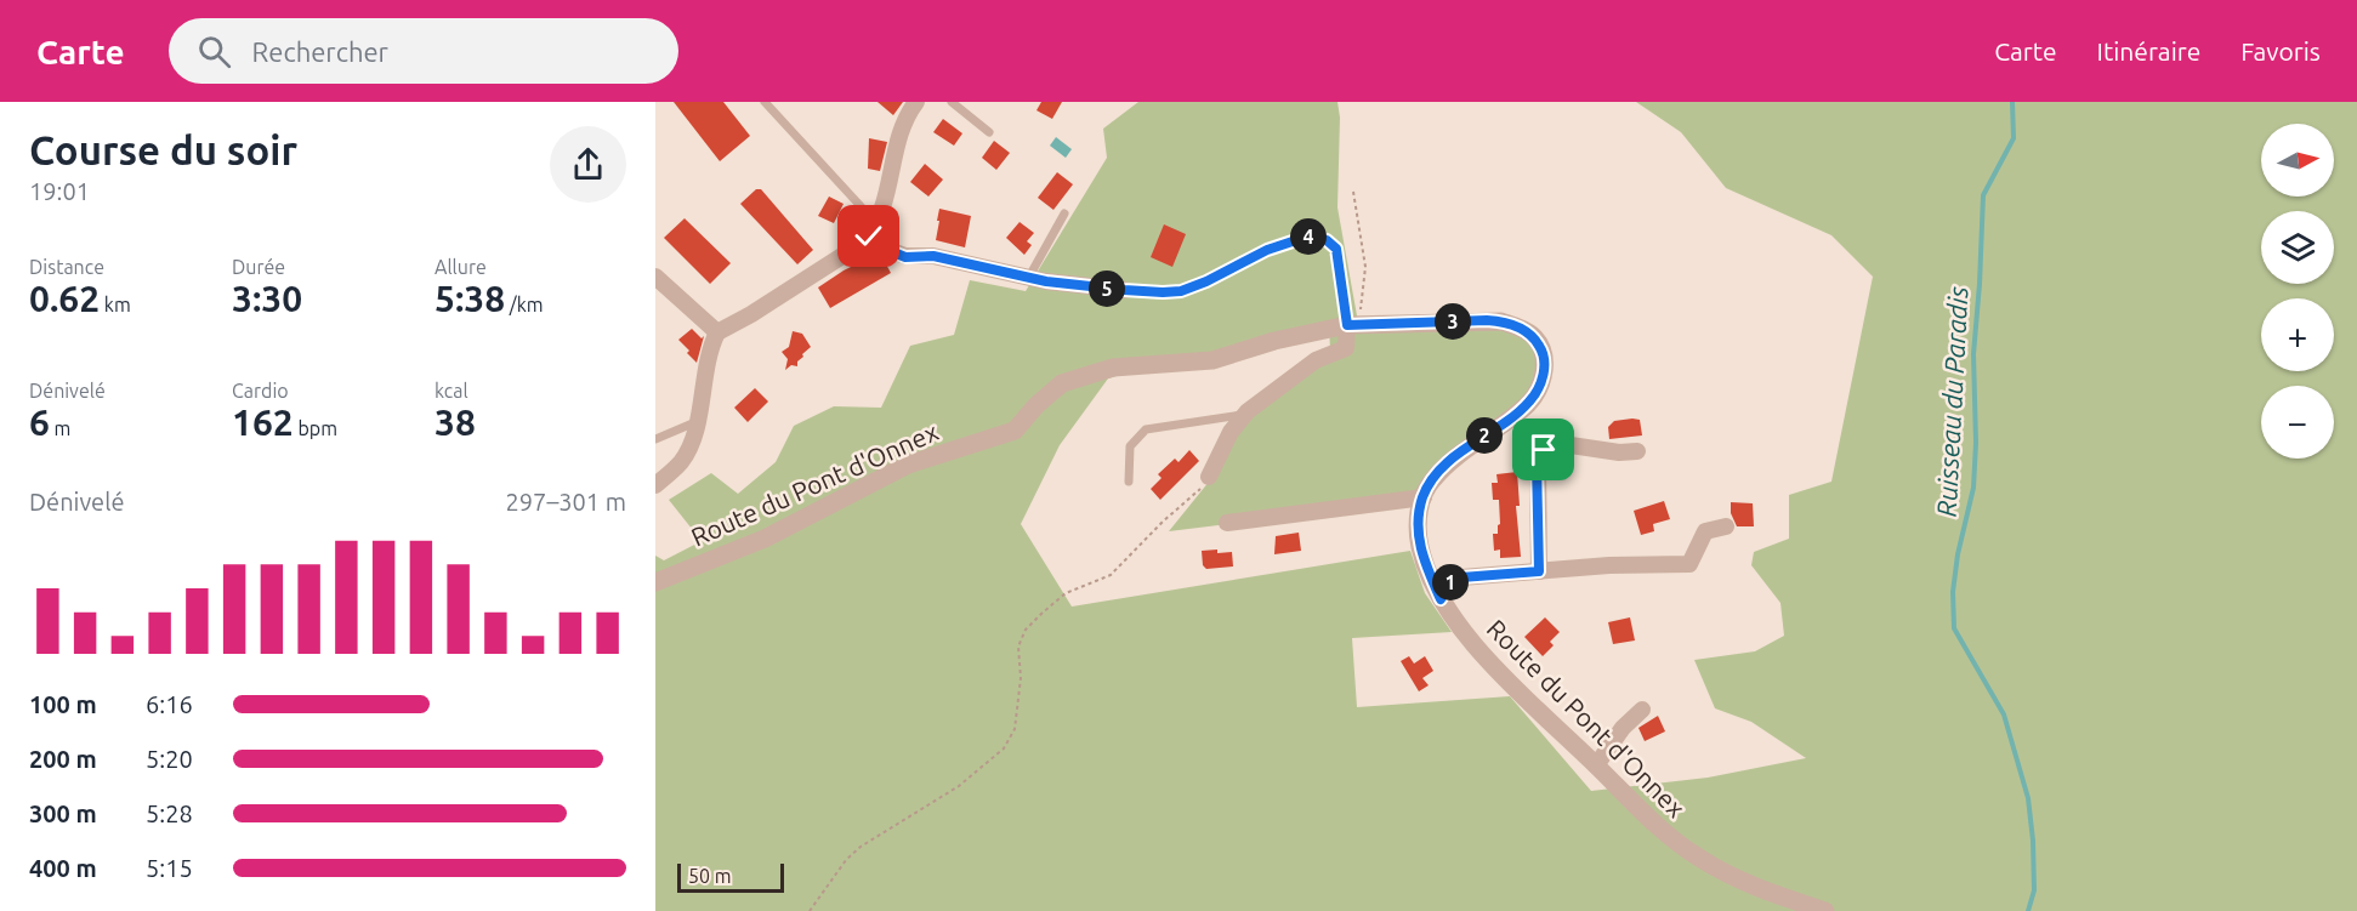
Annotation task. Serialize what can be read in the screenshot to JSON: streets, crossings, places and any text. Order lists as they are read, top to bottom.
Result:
{
  "streets": {
    "street": ["Route du Pont d'Onnex"]
  },
  "water": ["Ruisseau du Paradis"],
  "scale_bar": "50 m",
  "north": "right",
  "page": {
    "header": "Carte",
    "search": "Rechercher",
    "nav": ["Carte", "Itinéraire", "Favoris"],
    "heading": ["Course du soir", "19:01"],
    "map_buttons": ["+", "−"],
    "pins": [
      "4",
      "5",
      "3",
      "2",
      "1"
    ],
    "stats": [
      ["Distance", "0.62 km"],
      ["Durée", "3:30"],
      ["Allure", "5:38 /km"],
      ["Dénivelé", "6 m"],
      ["Cardio", "162 bpm"],
      ["kcal", "38"]
    ],
    "chart": ["Dénivelé", "297–301 m"],
    "list": [
      {
        "name": "100 m",
        "note": "6:16"
      },
      {
        "name": "200 m",
        "note": "5:20"
      },
      {
        "name": "300 m",
        "note": "5:28"
      },
      {
        "name": "400 m",
        "note": "5:15"
      }
    ],
    "scale": "50 m"
  }
}
